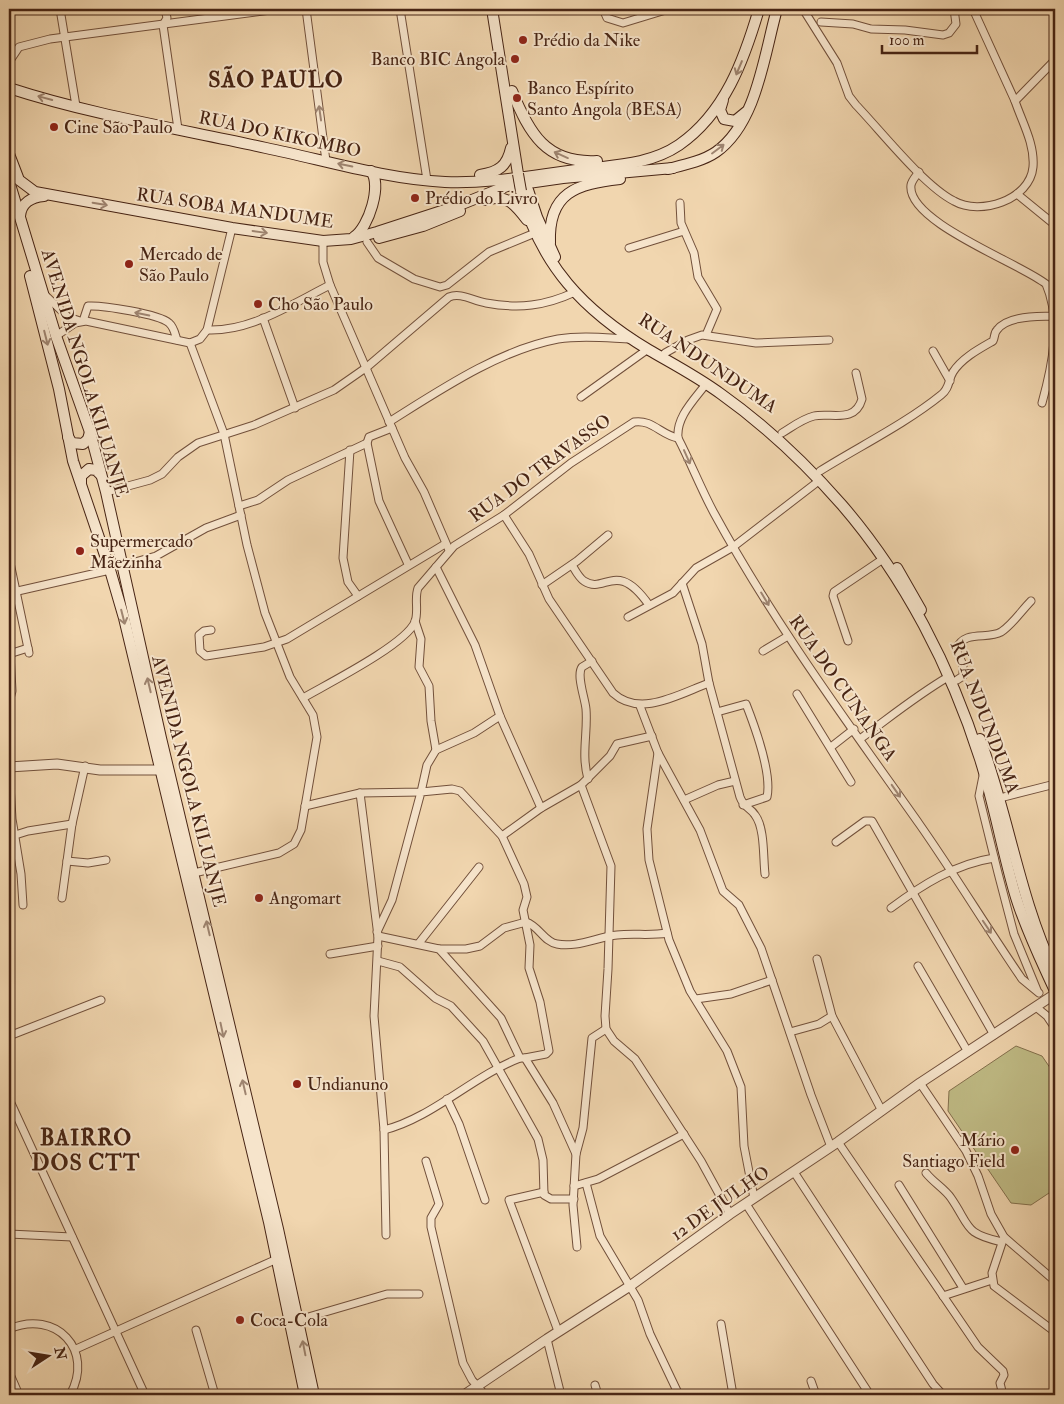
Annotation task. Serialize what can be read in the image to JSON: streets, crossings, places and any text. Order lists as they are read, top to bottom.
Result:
{
  "streets": {
    "main road": [
      "RUA DO KIKOMBO",
      "RUA SOBA MANDUME",
      "RUA NDUNDUMA",
      "AVENIDA NGOLA KILUANJE"
    ],
    "street": ["RUA DO TRAVASSO", "RUA DO CUNANGA", "12 DE JULHO"]
  },
  "crossings": [
    ["RUA DO TRAVASSO", "RUA DO CUNANGA"]
  ],
  "one_way": ["RUA SOBA MANDUME"],
  "districts": ["SÃO PAULO", "BAIRRO DOS CTT"],
  "places": [
    "Prédio da Nike",
    "Banco BIC Angola",
    "Banco Espírito Santo Angola (BESA)",
    "Cine São Paulo",
    "Prédio do Livro",
    "Mercado de São Paulo",
    "Cho São Paulo",
    "Supermercado Mãezinha",
    "Angomart",
    "Undianuno",
    "Mário Santiago Field",
    "Coca-Cola"
  ],
  "scale_bar": "100 m",
  "north": "right"
}
